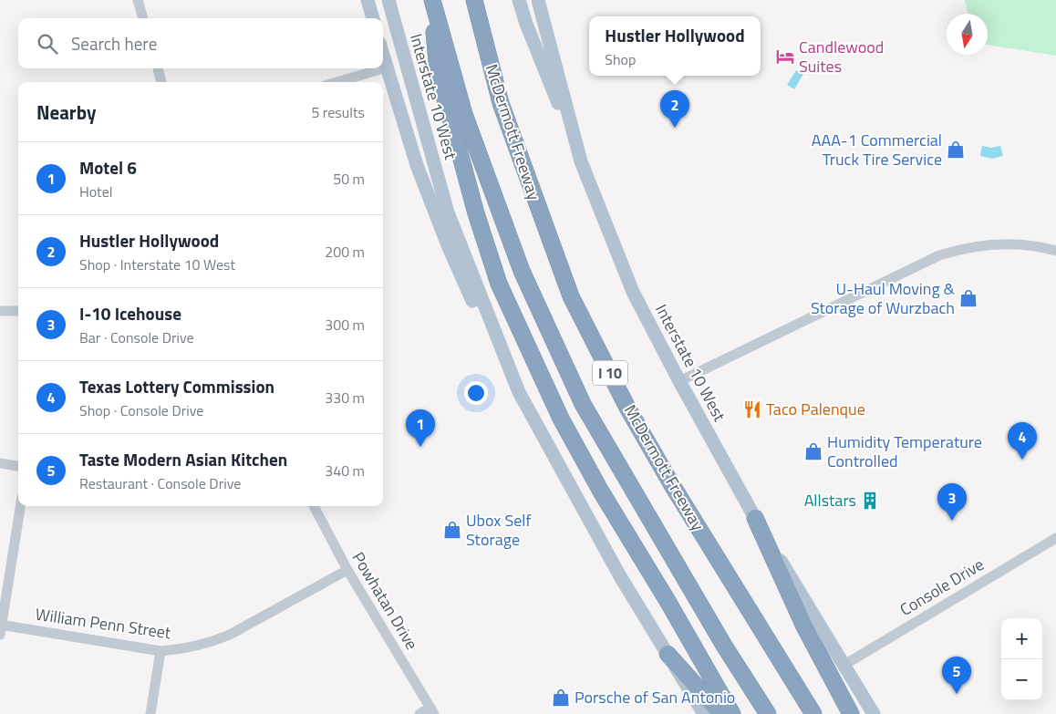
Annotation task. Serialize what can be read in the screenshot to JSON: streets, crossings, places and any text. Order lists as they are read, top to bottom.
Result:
{
  "streets": {
    "highway": ["McDermott Freeway", "I 10"],
    "main road": ["Interstate 10 West"],
    "street": ["Console Drive", "Powhatan Drive", "William Penn Street"]
  },
  "crossings": [
    ["Interstate 10 West", "Console Drive"],
    ["Powhatan Drive", "William Penn Street"]
  ],
  "places": {
    "hotel": ["Candlewood Suites"],
    "shop": [
      "AAA-1 Commercial Truck Tire Service",
      "U-Haul Moving & Storage of Wurzbach",
      "Humidity Temperature Controlled",
      "Ubox Self Storage",
      "Porsche of San Antonio"
    ],
    "restaurant": ["Taco Palenque"],
    "building": ["Allstars"]
  },
  "north": "bottom",
  "page": {
    "popup": ["Hustler Hollywood", "Shop"],
    "search": "Search here",
    "heading": ["Nearby", "5 results"],
    "pins": [
      "2",
      "1",
      "4",
      "3",
      "5"
    ],
    "list": [
      {
        "mark": "1",
        "name": "Motel 6",
        "note": "Hotel",
        "value": "50 m"
      },
      {
        "mark": "2",
        "name": "Hustler Hollywood",
        "note": "Shop · Interstate 10 West",
        "value": "200 m"
      },
      {
        "mark": "3",
        "name": "I-10 Icehouse",
        "note": "Bar · Console Drive",
        "value": "300 m"
      },
      {
        "mark": "4",
        "name": "Texas Lottery Commission",
        "note": "Shop · Console Drive",
        "value": "330 m"
      },
      {
        "mark": "5",
        "name": "Taste Modern Asian Kitchen",
        "note": "Restaurant · Console Drive",
        "value": "340 m"
      }
    ],
    "map_buttons": ["+", "−"]
  }
}
